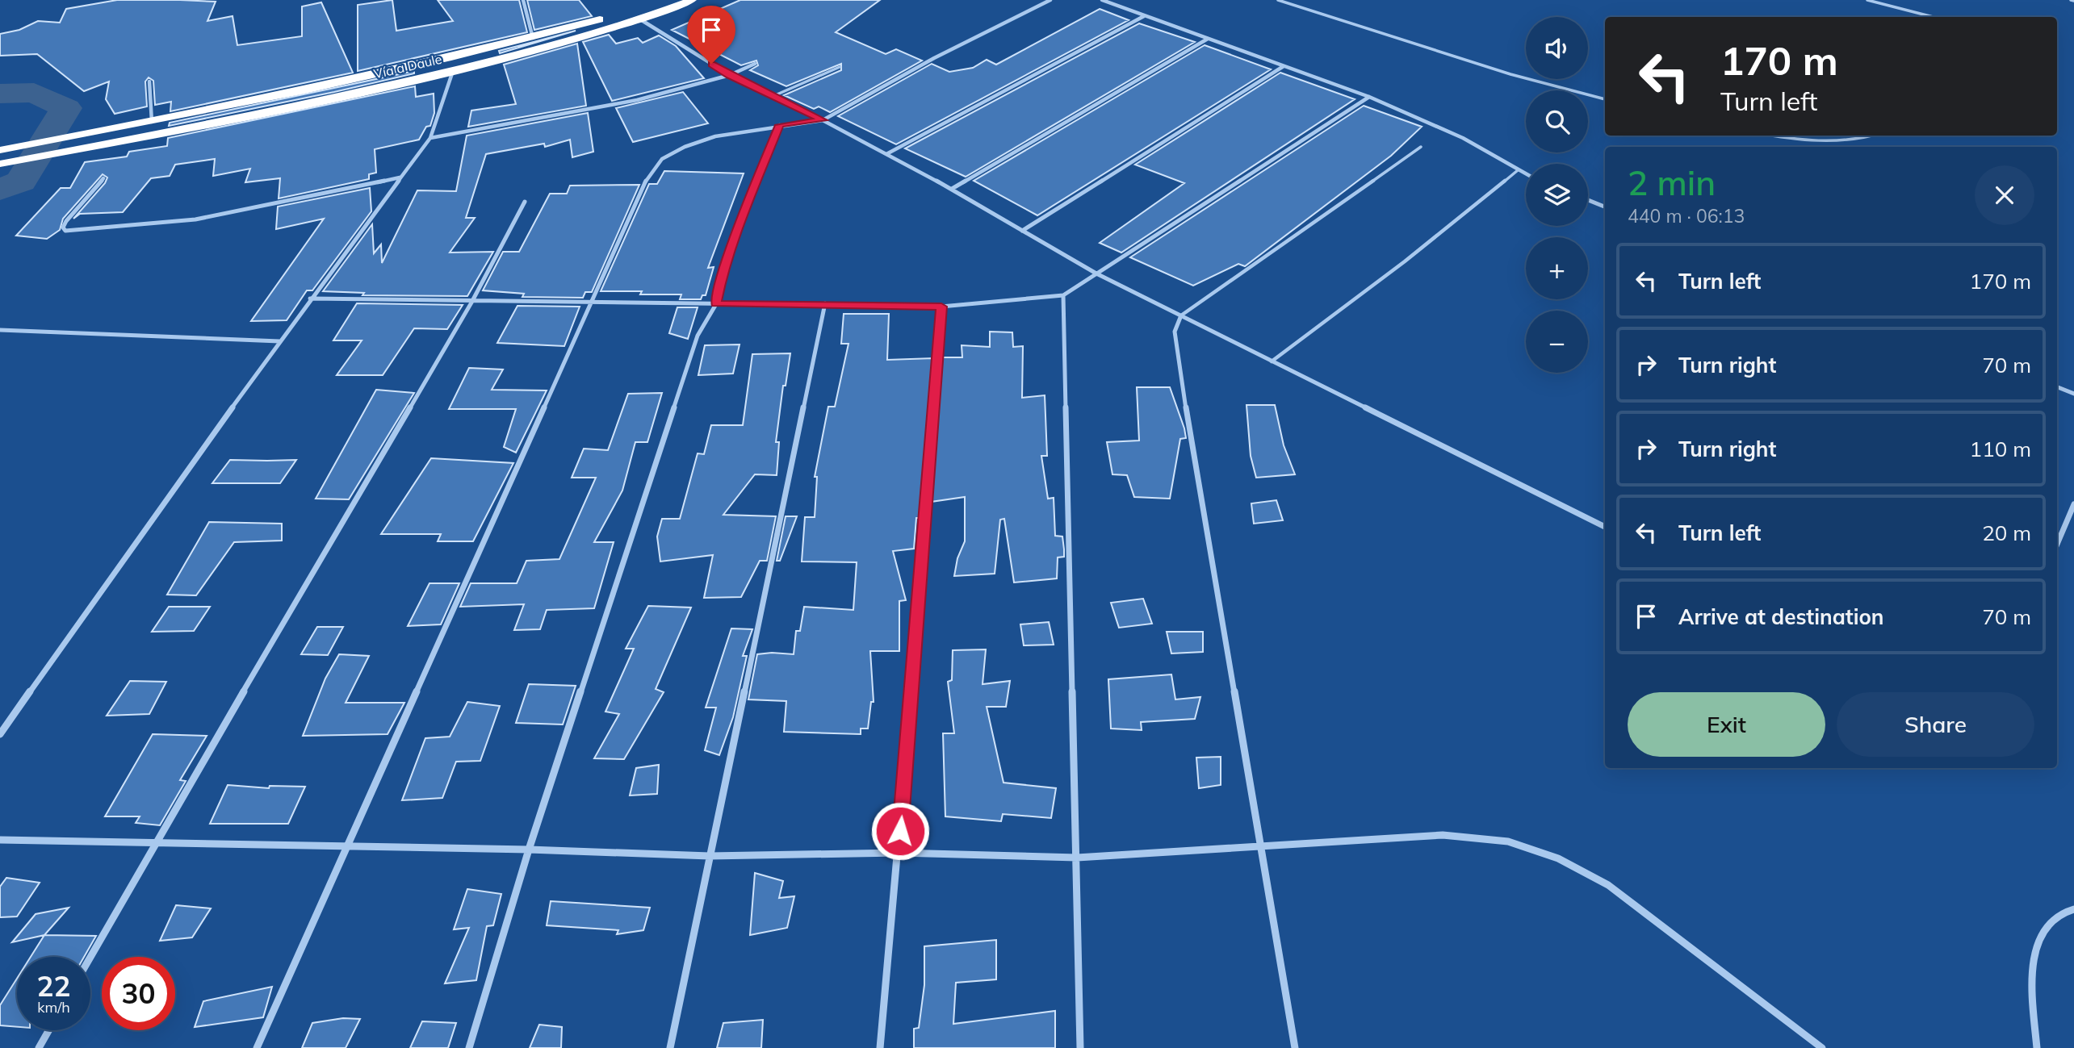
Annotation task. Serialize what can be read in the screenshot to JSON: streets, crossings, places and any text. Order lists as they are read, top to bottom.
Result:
{
  "streets": {
    "highway": ["Vía a Daule"]
  },
  "page": {
    "map_buttons": ["+", "−"],
    "turn": ["170 m", "Turn left"],
    "heading": ["2 min", "440 m · 06:13"],
    "list": [
      {
        "name": "Turn left",
        "value": "170 m"
      },
      {
        "name": "Turn right",
        "value": "70 m"
      },
      {
        "name": "Turn right",
        "value": "110 m"
      },
      {
        "name": "Turn left",
        "value": "20 m"
      },
      {
        "name": "Arrive at destination",
        "value": "70 m"
      }
    ],
    "buttons": ["Exit", "Share"],
    "speed": "22 km/h",
    "limit": "30"
  }
}
